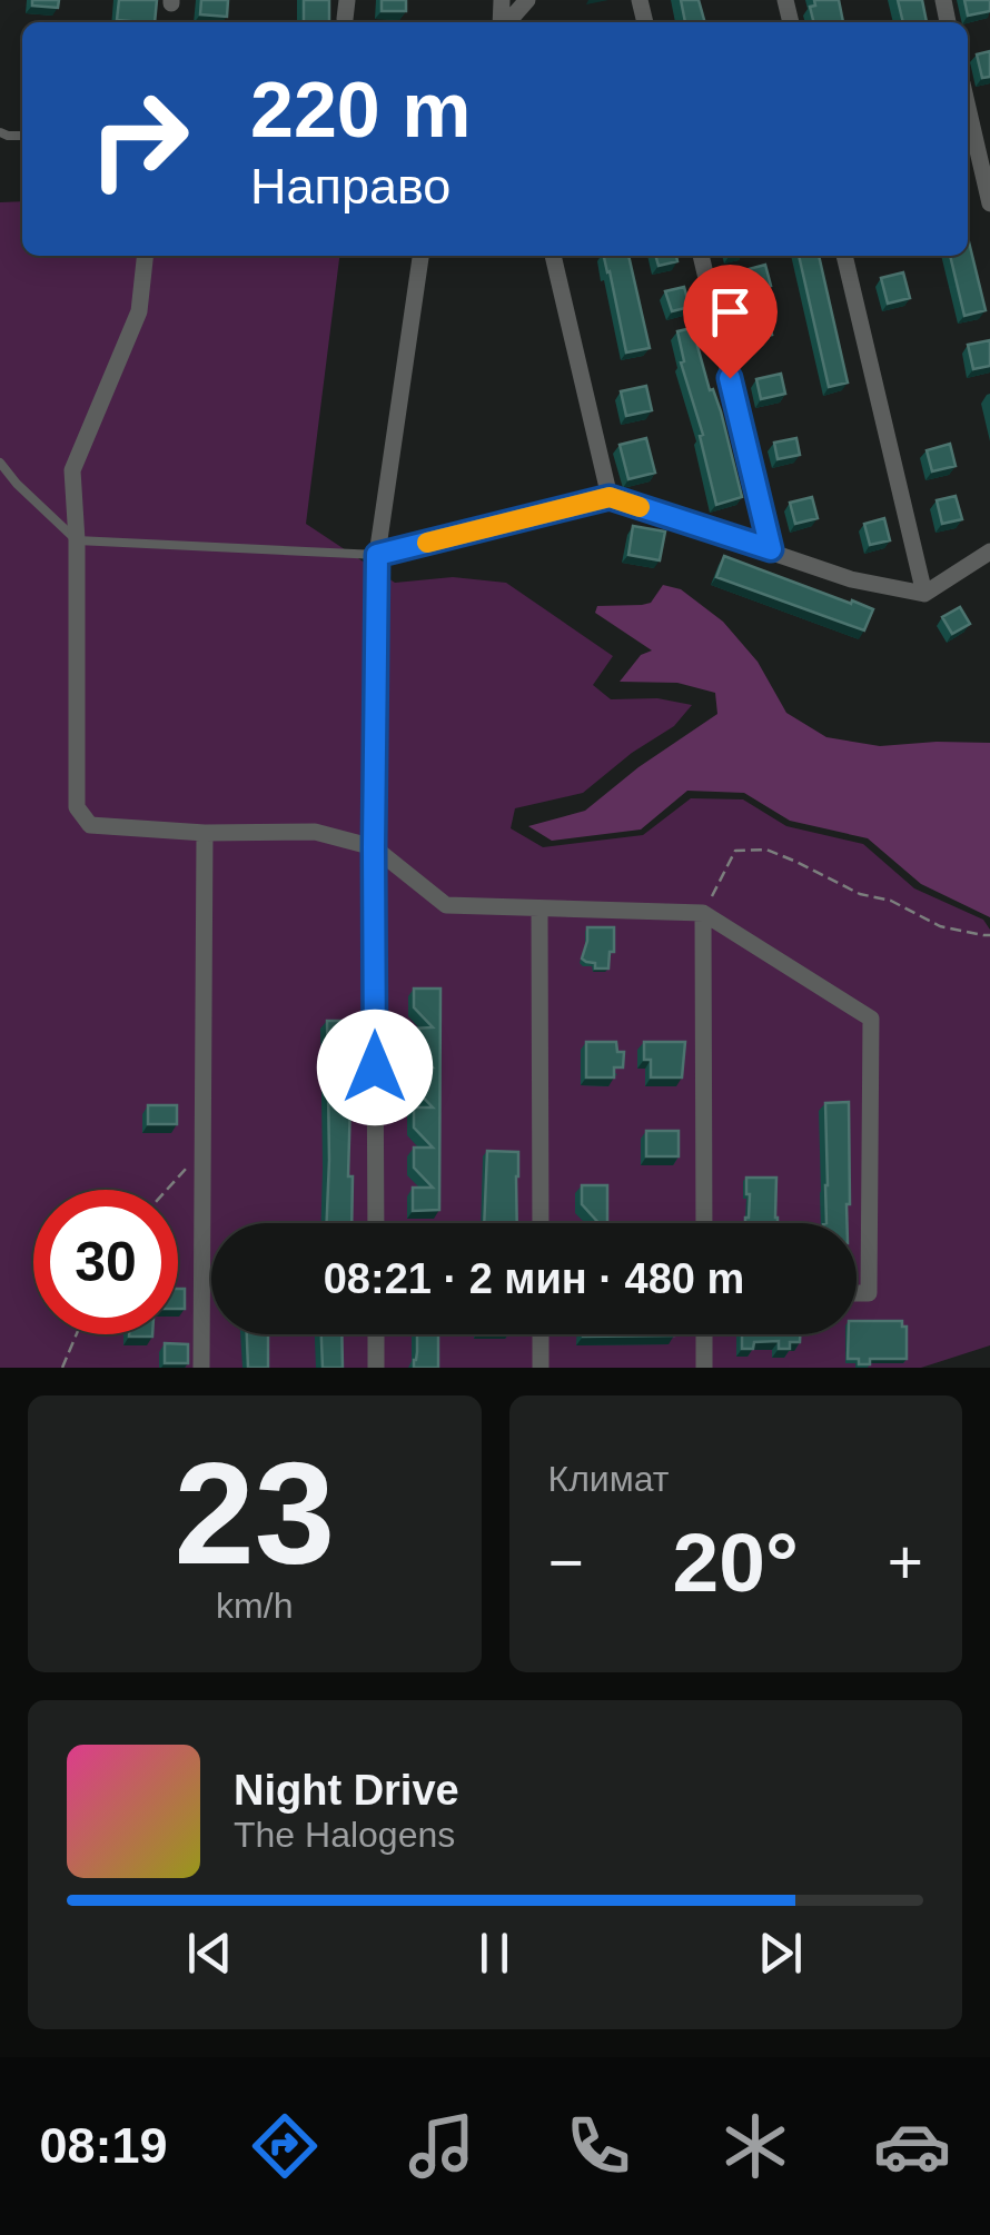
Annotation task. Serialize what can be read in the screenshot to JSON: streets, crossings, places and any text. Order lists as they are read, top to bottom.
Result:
{
  "page": {
    "turn": ["220 m", "Направо"],
    "limit": "30",
    "trip": "08:21 · 2 мин · 480 m",
    "tile": [
      ["23", "km/h"],
      "Климат"
    ],
    "heat": ["−", "20°", "+"],
    "song": ["Night Drive", "The Halogens"],
    "tabs": "08:19"
  }
}
